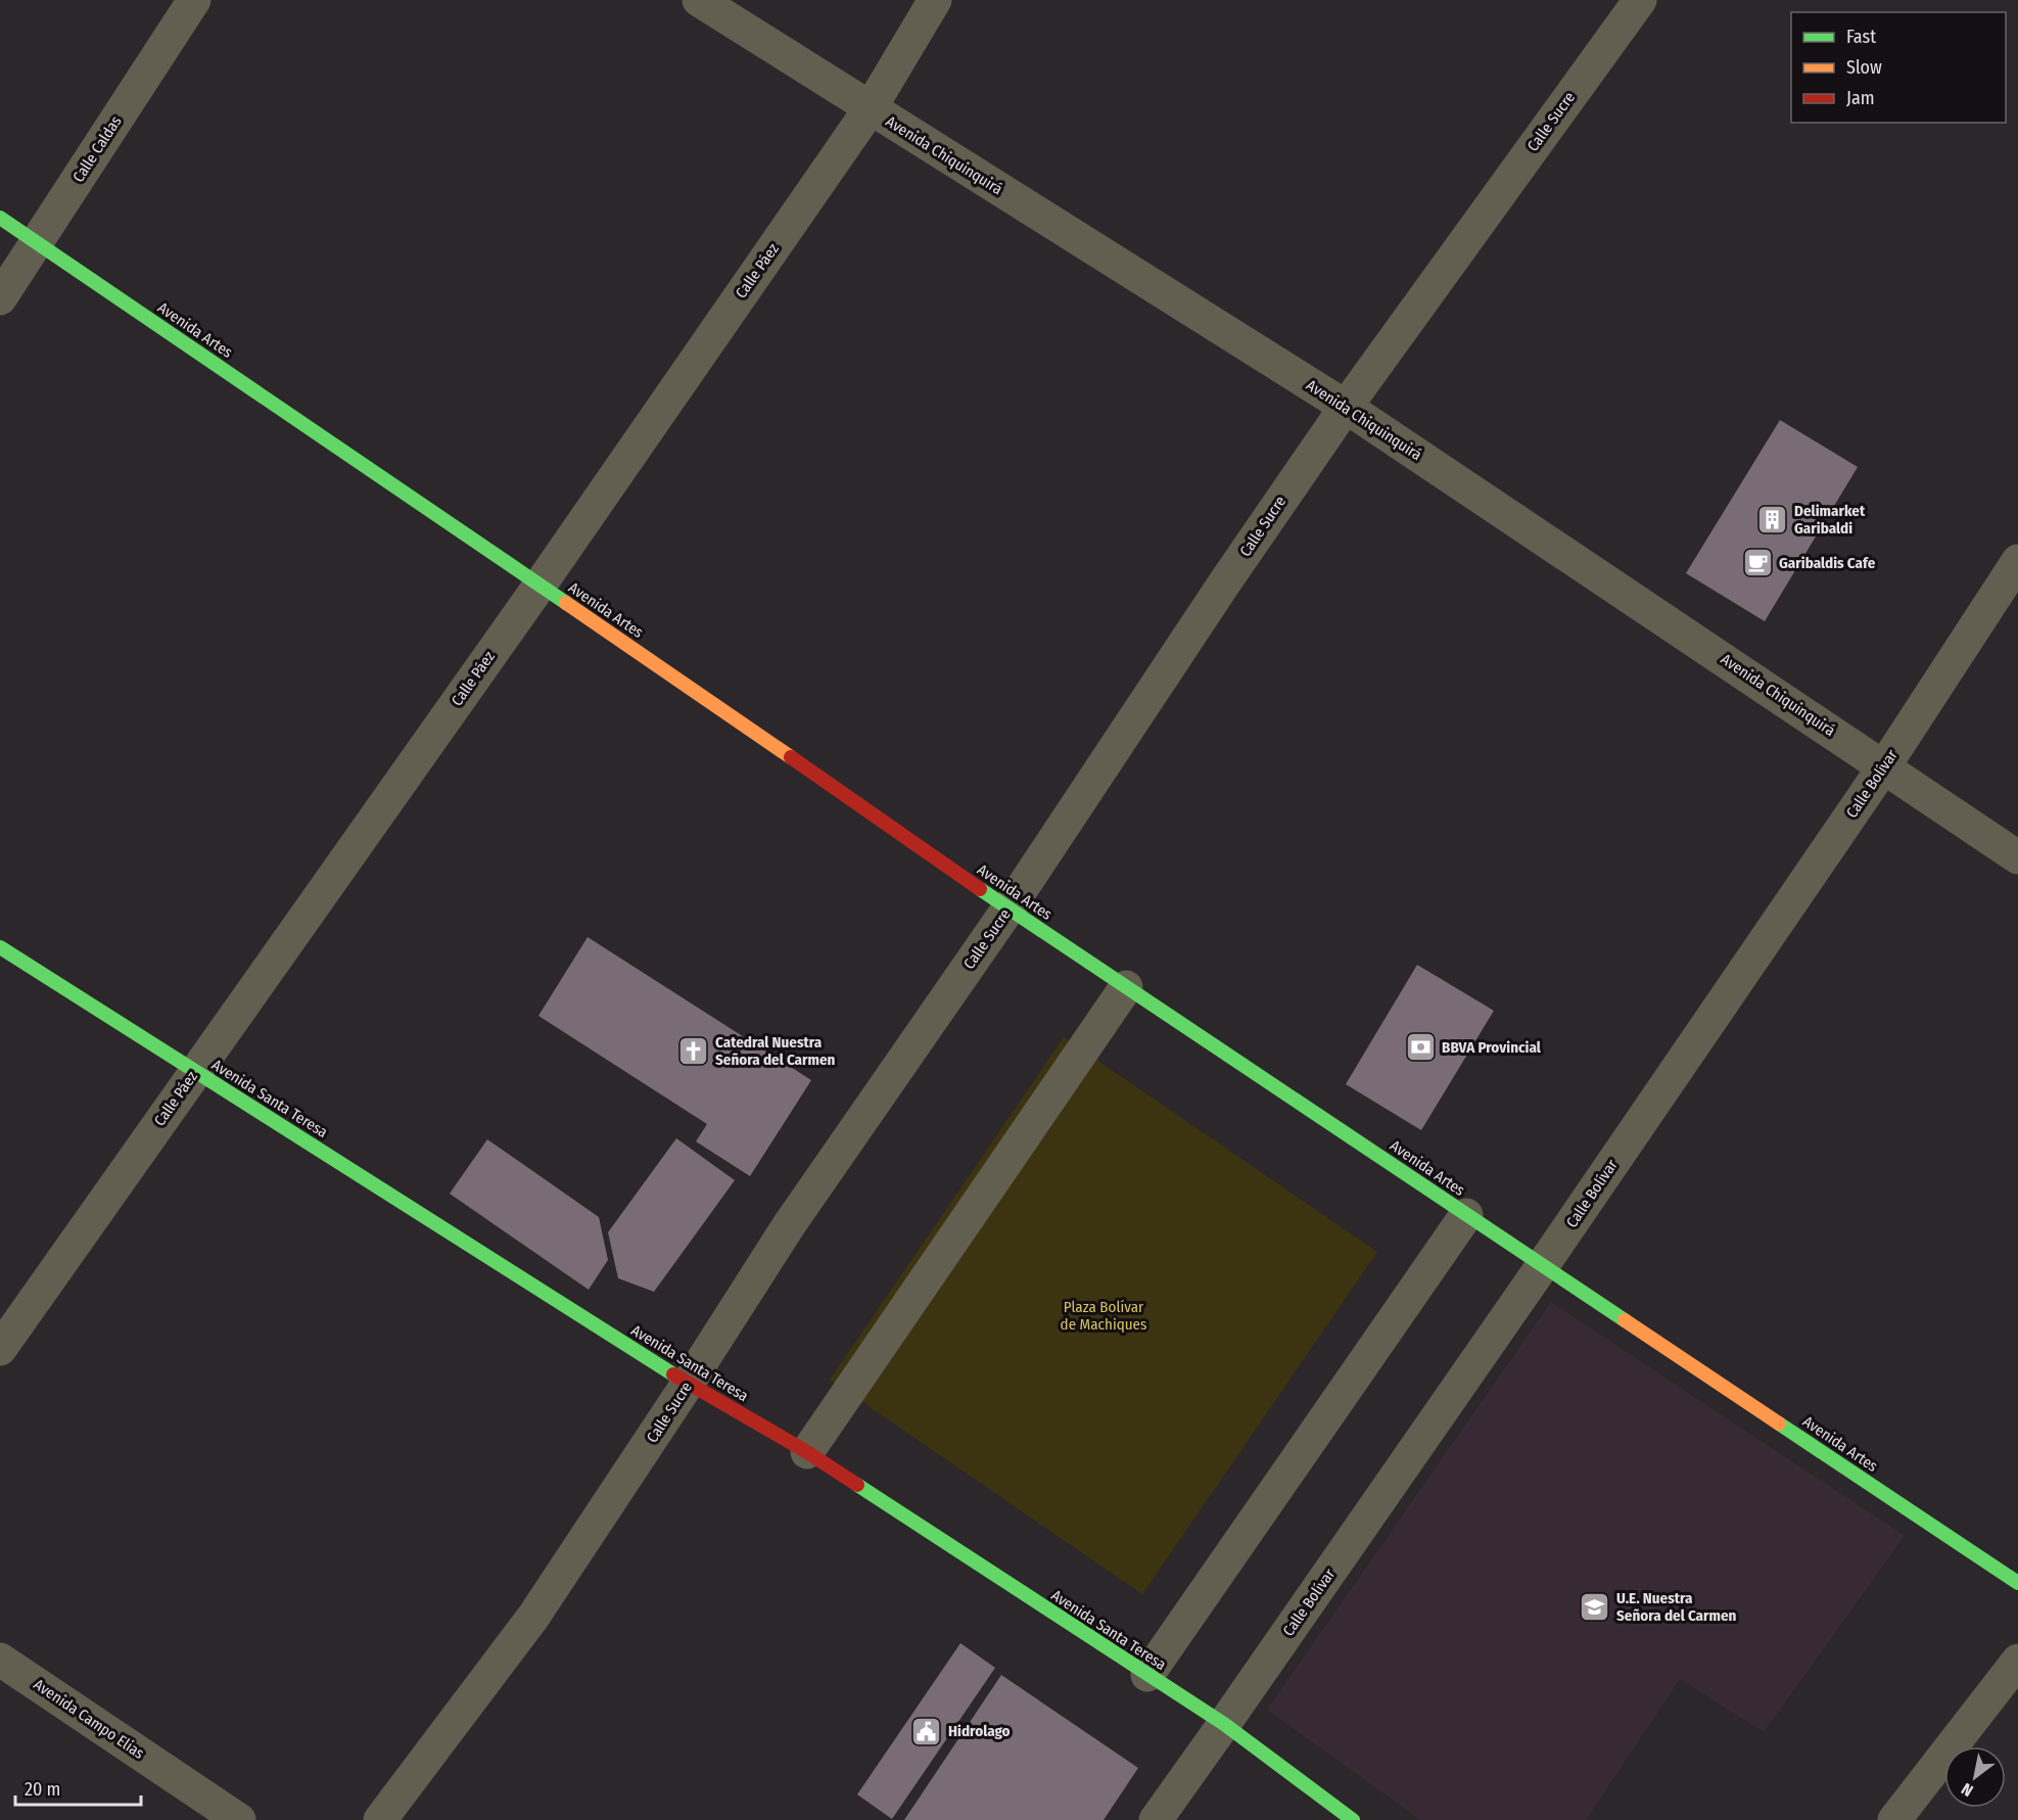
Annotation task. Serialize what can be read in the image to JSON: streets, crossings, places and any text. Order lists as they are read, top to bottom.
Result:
{
  "streets": {
    "street": [
      "Calle Sucre",
      "Calle Caldas",
      "Avenida Chiquinquirá",
      "Calle Páez",
      "Avenida Artes",
      "Calle Bolívar",
      "Avenida Santa Teresa",
      "Avenida Campo Elias"
    ]
  },
  "crossings": [
    ["Calle Sucre", "Avenida Chiquinquirá"],
    ["Calle Sucre", "Avenida Artes"],
    ["Calle Sucre", "Avenida Santa Teresa"],
    ["Calle Caldas", "Avenida Artes"],
    ["Avenida Chiquinquirá", "Calle Páez"],
    ["Avenida Chiquinquirá", "Calle Bolívar"],
    ["Calle Páez", "Avenida Artes"],
    ["Calle Páez", "Avenida Santa Teresa"],
    ["Avenida Artes", "Calle Bolívar"],
    ["Calle Bolívar", "Avenida Santa Teresa"]
  ],
  "parks": ["Plaza Bolívar de Machiques"],
  "places": {
    "building": ["Delimarket Garibaldi"],
    "cafe": ["Garibaldis Cafe"],
    "bank": ["BBVA Provincial"],
    "church": ["Catedral Nuestra Señora del Carmen"],
    "school or university": ["U.E. Nuestra Señora del Carmen"],
    "public building": ["Hidrolago"]
  },
  "legend": ["Fast", "Slow", "Jam"],
  "scale_bar": "20 m",
  "north": "bottom left"
}
